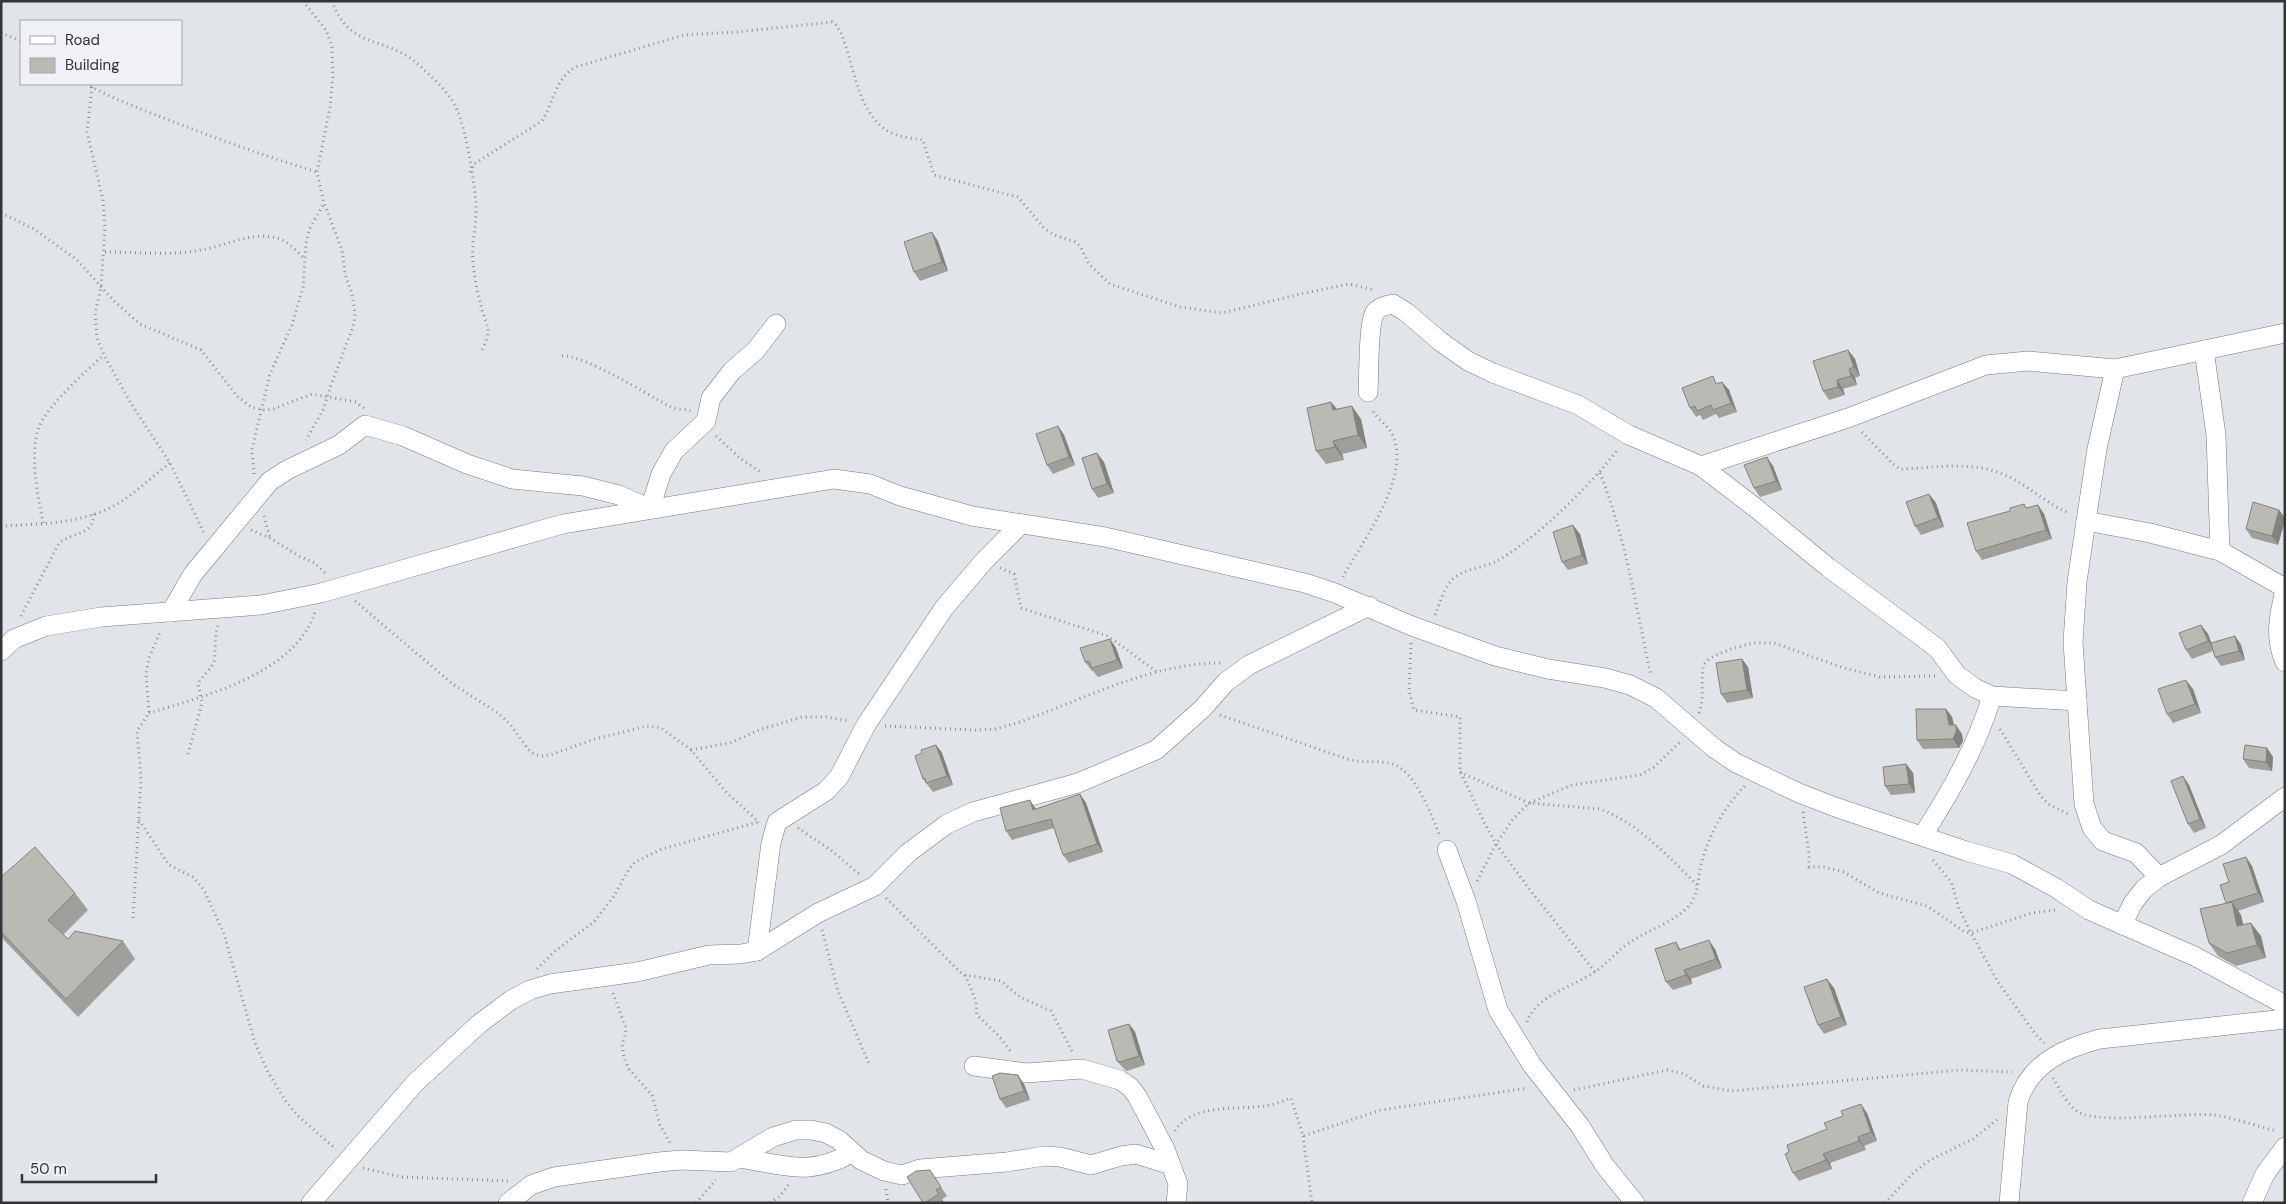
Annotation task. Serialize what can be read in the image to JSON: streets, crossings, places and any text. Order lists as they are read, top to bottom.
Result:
{
  "legend": ["Road", "Building"],
  "scale_bar": "50 m"
}
